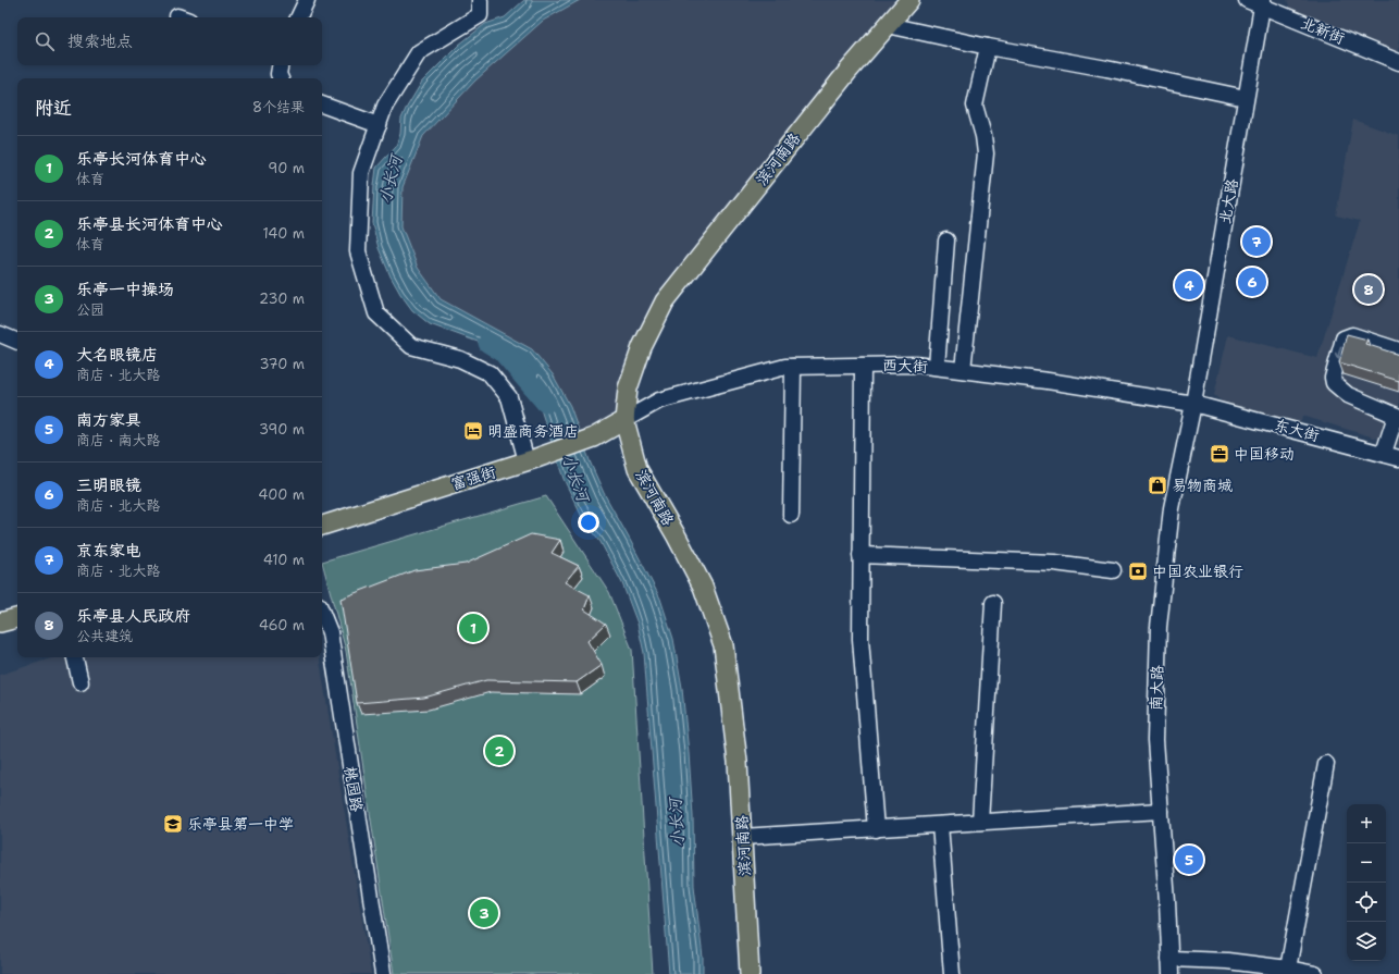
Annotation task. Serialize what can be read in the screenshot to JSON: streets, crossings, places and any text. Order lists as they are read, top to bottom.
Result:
{
  "streets": {
    "main road": ["滨河南路", "富强街"],
    "street": [
      "北新街",
      "北大路",
      "西大街",
      "东大街",
      "南大路",
      "桃园路"
    ]
  },
  "crossings": [
    ["北新街", "北大路"],
    ["滨河南路", "西大街"],
    ["滨河南路", "富强街"],
    ["北大路", "西大街"],
    ["北大路", "东大街"],
    ["北大路", "南大路"],
    ["西大街", "东大街"],
    ["西大街", "富强街"],
    ["西大街", "南大路"],
    ["东大街", "南大路"]
  ],
  "water": ["小长河"],
  "places": {
    "hotel": ["明盛商务酒店"],
    "office": ["中国移动"],
    "shop": ["易物商城"],
    "bank": ["中国农业银行"],
    "school or university": ["乐亭县第一中学"]
  },
  "page": {
    "search": "搜索地点",
    "heading": ["附近", "8个结果"],
    "list": [
      {
        "mark": "1",
        "name": "乐亭长河体育中心",
        "note": "体育",
        "value": "90 m"
      },
      {
        "mark": "2",
        "name": "乐亭县长河体育中心",
        "note": "体育",
        "value": "140 m"
      },
      {
        "mark": "3",
        "name": "乐亭一中操场",
        "note": "公园",
        "value": "230 m"
      },
      {
        "mark": "4",
        "name": "大名眼镜店",
        "note": "商店 · 北大路",
        "value": "370 m"
      },
      {
        "mark": "5",
        "name": "南方家具",
        "note": "商店 · 南大路",
        "value": "390 m"
      },
      {
        "mark": "6",
        "name": "三明眼镜",
        "note": "商店 · 北大路",
        "value": "400 m"
      },
      {
        "mark": "7",
        "name": "京东家电",
        "note": "商店 · 北大路",
        "value": "410 m"
      },
      {
        "mark": "8",
        "name": "乐亭县人民政府",
        "note": "公共建筑",
        "value": "460 m"
      }
    ],
    "pins": [
      "7",
      "6",
      "4",
      "8",
      "1",
      "2",
      "5",
      "3"
    ],
    "map_buttons": ["+", "−"]
  }
}
